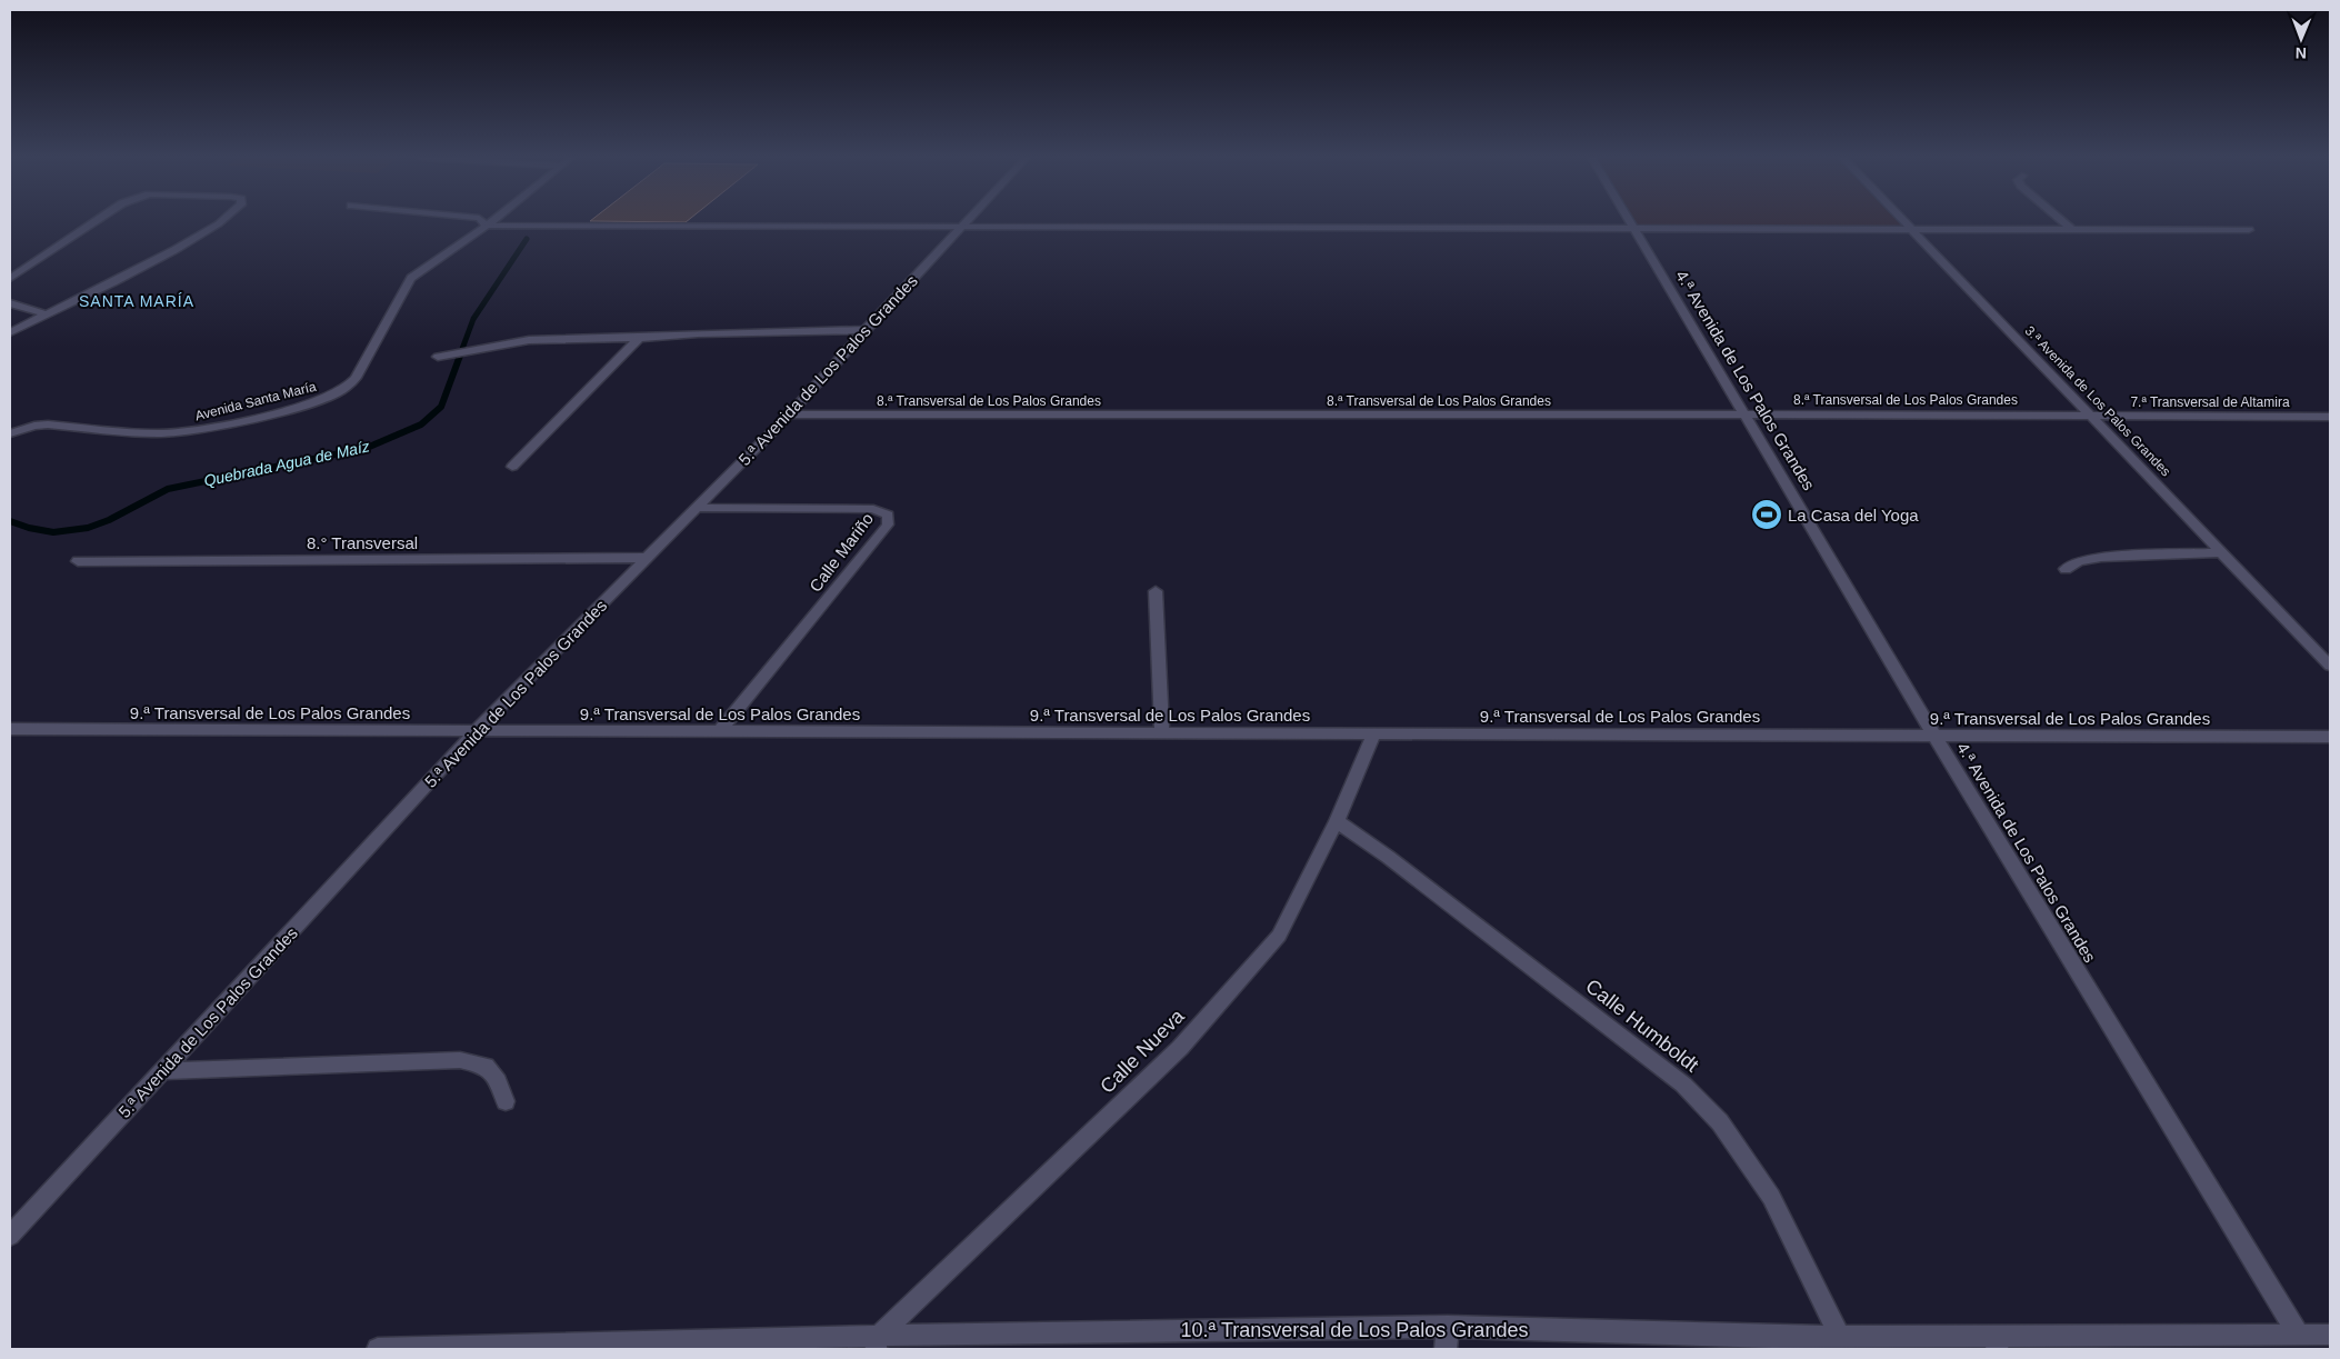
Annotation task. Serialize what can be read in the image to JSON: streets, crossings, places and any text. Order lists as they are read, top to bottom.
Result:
{
  "streets": {
    "street": [
      "5.ª Avenida de Los Palos Grandes",
      "4.ª Avenida de Los Palos Grandes",
      "8.ª Transversal de Los Palos Grandes",
      "Avenida Santa María",
      "3.ª Avenida de Los Palos Grandes",
      "7.ª Transversal de Altamira",
      "8.° Transversal",
      "Calle Mariño",
      "9.ª Transversal de Los Palos Grandes",
      "Calle Humboldt",
      "Calle Nueva",
      "10.ª Transversal de Los Palos Grandes"
    ]
  },
  "crossings": [
    ["5.ª Avenida de Los Palos Grandes", "8.ª Transversal de Los Palos Grandes"],
    ["5.ª Avenida de Los Palos Grandes", "8.° Transversal"],
    ["5.ª Avenida de Los Palos Grandes", "Calle Mariño"],
    ["5.ª Avenida de Los Palos Grandes", "9.ª Transversal de Los Palos Grandes"],
    ["4.ª Avenida de Los Palos Grandes", "8.ª Transversal de Los Palos Grandes"],
    ["4.ª Avenida de Los Palos Grandes", "9.ª Transversal de Los Palos Grandes"],
    ["4.ª Avenida de Los Palos Grandes", "10.ª Transversal de Los Palos Grandes"],
    ["8.ª Transversal de Los Palos Grandes", "3.ª Avenida de Los Palos Grandes"],
    ["8.ª Transversal de Los Palos Grandes", "7.ª Transversal de Altamira"],
    ["3.ª Avenida de Los Palos Grandes", "7.ª Transversal de Altamira"],
    ["Calle Mariño", "9.ª Transversal de Los Palos Grandes"],
    ["9.ª Transversal de Los Palos Grandes", "Calle Nueva"],
    ["Calle Humboldt", "Calle Nueva"],
    ["Calle Humboldt", "10.ª Transversal de Los Palos Grandes"],
    ["Calle Nueva", "10.ª Transversal de Los Palos Grandes"]
  ],
  "districts": ["SANTA MARÍA"],
  "water": ["Quebrada Agua de Maíz"],
  "places": {
    "sports": ["La Casa del Yoga"]
  },
  "north": "bottom"
}
